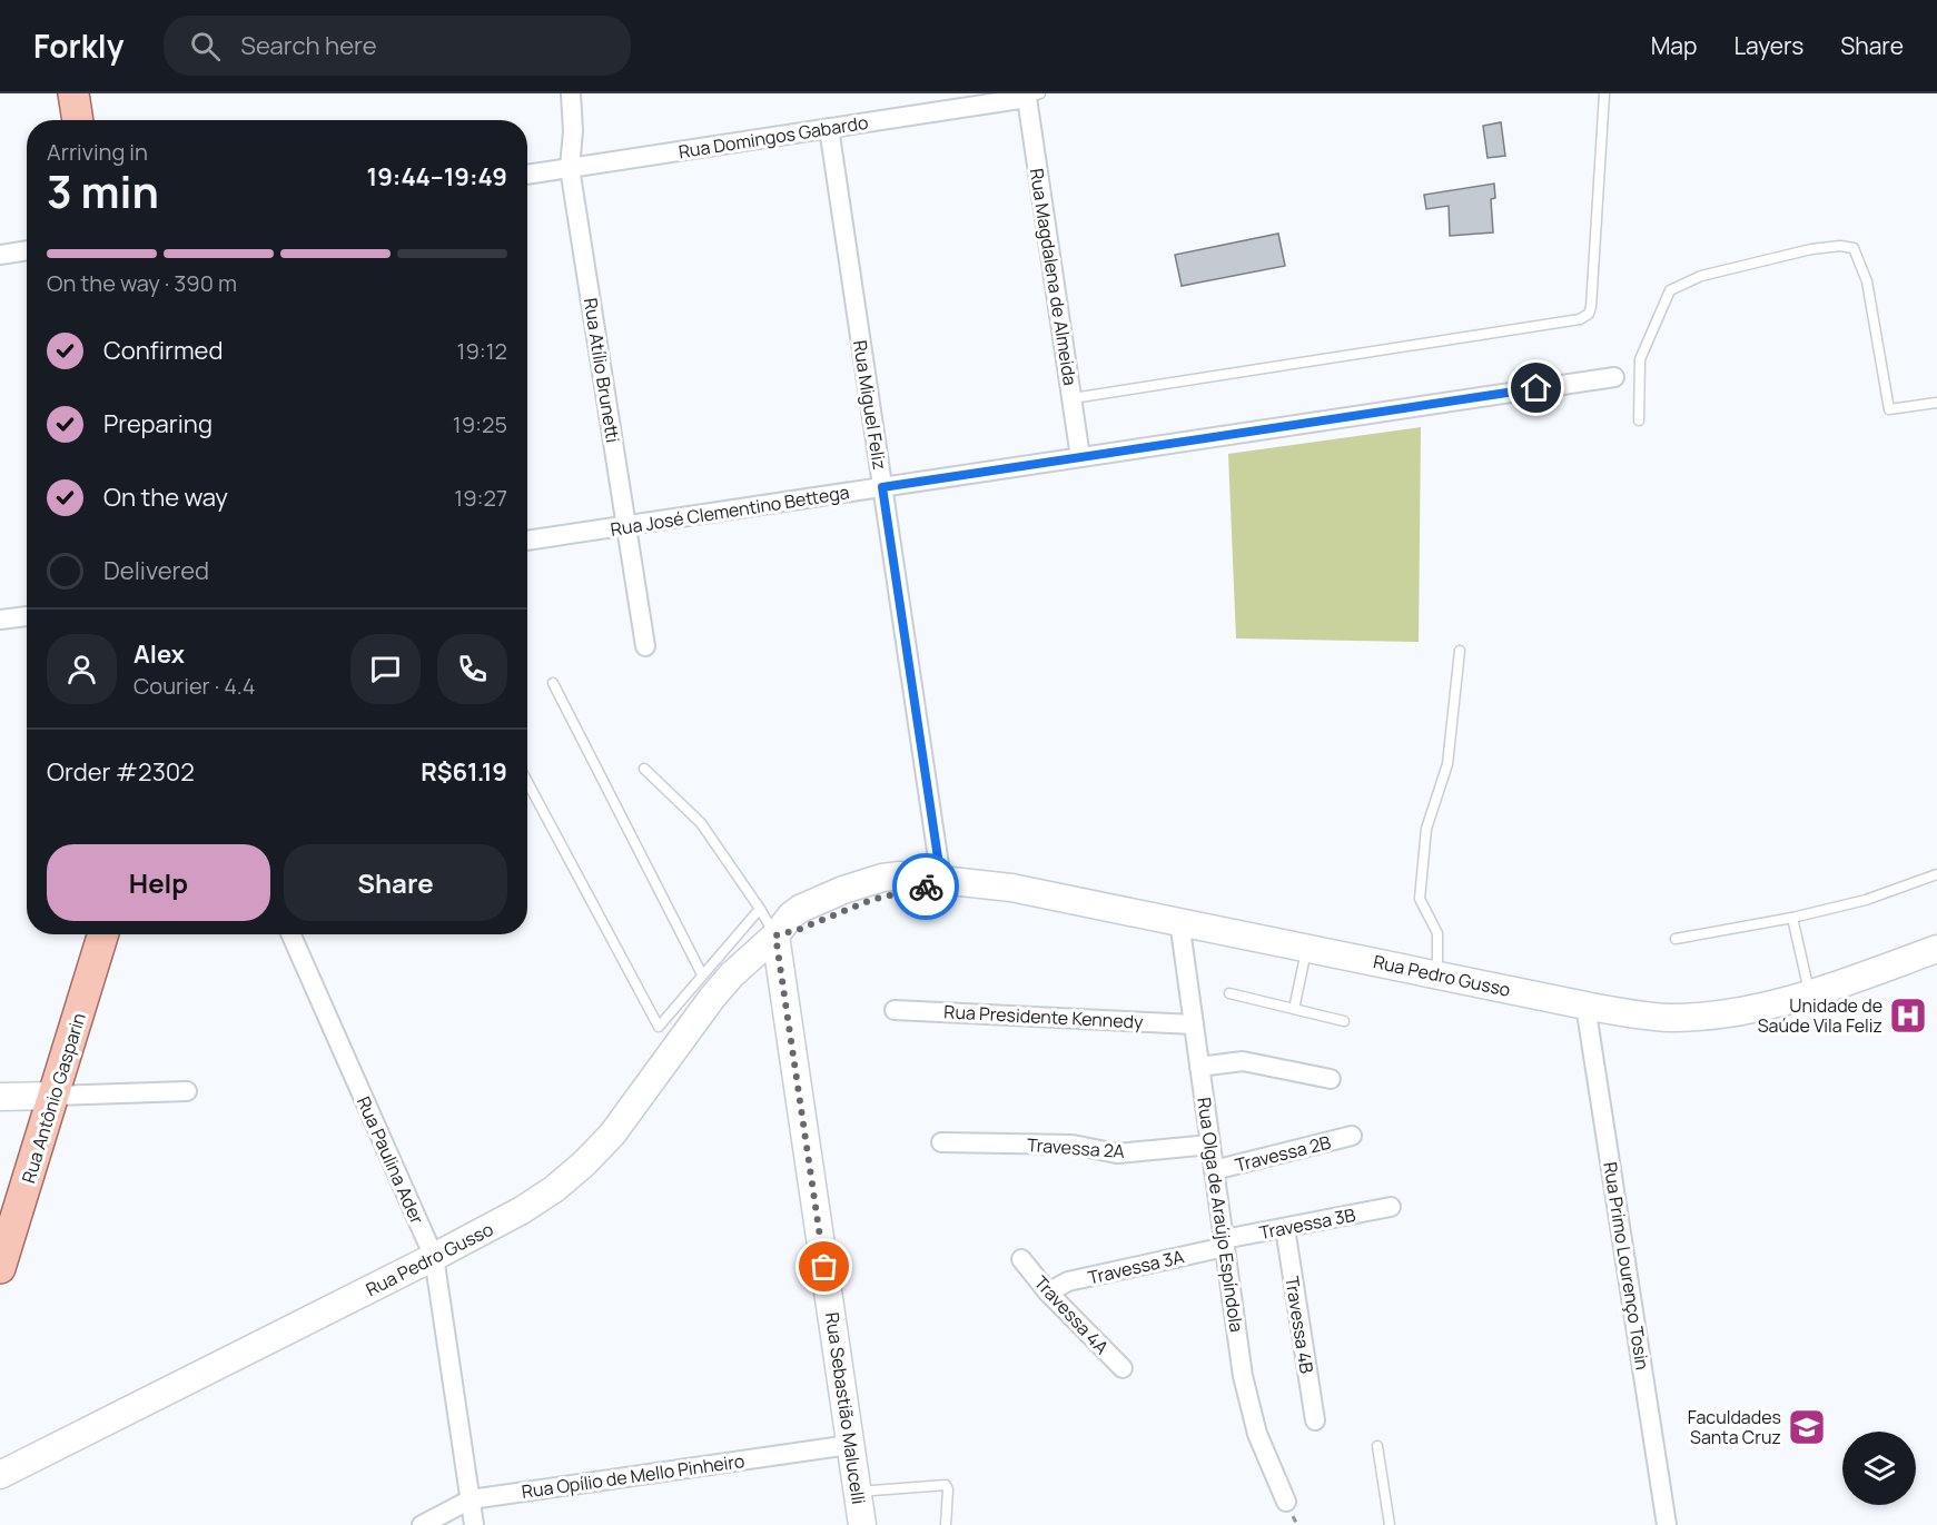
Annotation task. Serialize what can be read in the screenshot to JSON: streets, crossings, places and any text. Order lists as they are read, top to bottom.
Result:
{
  "streets": {
    "main road": ["Rua Pedro Gusso", "Rua Antônio Gasparin", "Rua Sebastião Malucelli"],
    "street": [
      "Rua Domingos Gabardo",
      "Rua Magdalena de Almeida",
      "Rua Atílio Brunetti",
      "Rua Miguel Feliz",
      "Rua José Clementino Bettega",
      "Rua Presidente Kennedy",
      "Travessa 2A",
      "Travessa 2B",
      "Rua Paulina Ader",
      "Rua Olga de Araújo Espíndola",
      "Travessa 3B",
      "Rua Primo Lourenço Tosin",
      "Travessa 3A",
      "Travessa 4A",
      "Travessa 4B",
      "Rua Opílio de Mello Pinheiro"
    ]
  },
  "crossings": [
    ["Rua Domingos Gabardo", "Rua Magdalena de Almeida"],
    ["Rua Domingos Gabardo", "Rua Atílio Brunetti"],
    ["Rua Domingos Gabardo", "Rua Miguel Feliz"],
    ["Rua Magdalena de Almeida", "Rua José Clementino Bettega"],
    ["Rua Atílio Brunetti", "Rua José Clementino Bettega"],
    ["Rua Miguel Feliz", "Rua José Clementino Bettega"],
    ["Rua Miguel Feliz", "Rua Pedro Gusso"],
    ["Rua Pedro Gusso", "Rua Paulina Ader"],
    ["Rua Pedro Gusso", "Rua Olga de Araújo Espíndola"],
    ["Rua Pedro Gusso", "Rua Primo Lourenço Tosin"],
    ["Rua Pedro Gusso", "Rua Sebastião Malucelli"],
    ["Rua Presidente Kennedy", "Rua Olga de Araújo Espíndola"],
    ["Travessa 2A", "Rua Olga de Araújo Espíndola"],
    ["Travessa 2B", "Rua Olga de Araújo Espíndola"],
    ["Rua Paulina Ader", "Rua Opílio de Mello Pinheiro"],
    ["Rua Olga de Araújo Espíndola", "Travessa 3B"],
    ["Rua Olga de Araújo Espíndola", "Travessa 3A"],
    ["Travessa 3B", "Travessa 3A"],
    ["Travessa 3B", "Travessa 4B"],
    ["Travessa 3A", "Travessa 4A"],
    ["Rua Sebastião Malucelli", "Rua Opílio de Mello Pinheiro"]
  ],
  "places": {
    "hospital": ["Unidade de Saúde Vila Feliz"],
    "school or university": ["Faculdades Santa Cruz"]
  },
  "page": {
    "header": "Forkly",
    "search": "Search here",
    "nav": ["Map", "Layers", "Share"],
    "heading": ["3 min", "Arriving in", "19:44–19:49"],
    "panel": [
      "Alex",
      "Courier · 4.4",
      "Order #2302",
      "R$61.19"
    ],
    "bar": "On the way · 390 m",
    "list": [
      ["Confirmed", "19:12"],
      ["Preparing", "19:25"],
      ["On the way", "19:27"],
      "Delivered"
    ],
    "buttons": ["Help", "Share"]
  }
}
